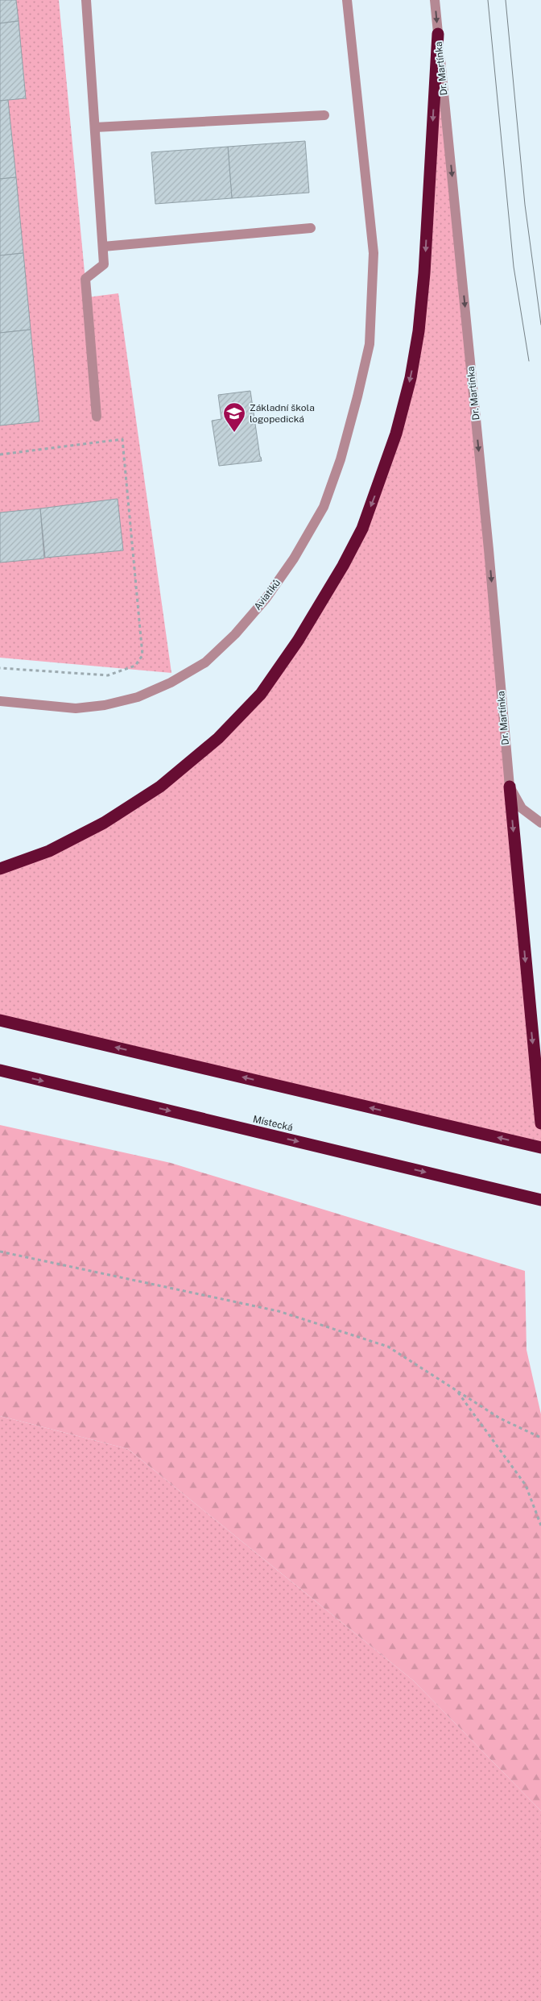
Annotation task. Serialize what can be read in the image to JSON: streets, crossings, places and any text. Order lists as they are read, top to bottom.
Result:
{
  "streets": {
    "highway": ["Místecká"],
    "street": ["Dr. Martínka", "Aviatiků"]
  },
  "one_way": ["Dr. Martínka"],
  "places": {
    "school or university": ["Základní škola logopedická"]
  }
}
